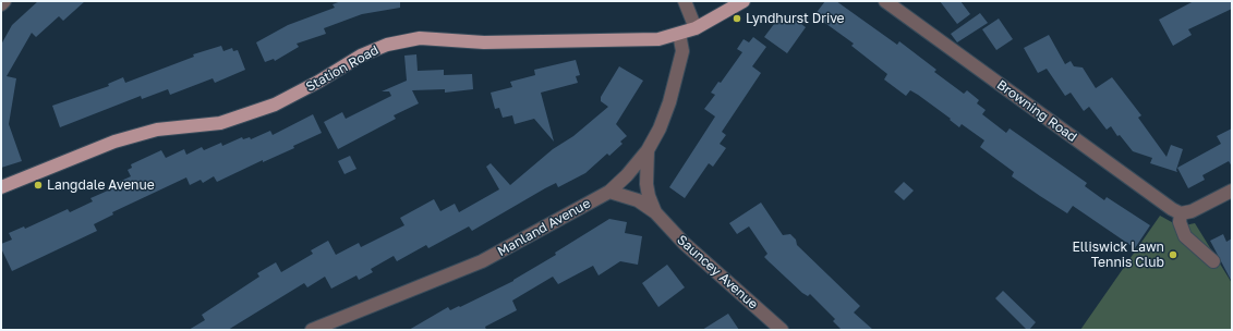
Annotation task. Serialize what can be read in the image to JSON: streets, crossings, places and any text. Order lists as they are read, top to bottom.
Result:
{
  "streets": {
    "main road": ["Station Road"],
    "street": ["Browning Road", "Manland Avenue", "Sauncey Avenue"]
  },
  "crossings": [
    ["Station Road", "Manland Avenue"],
    ["Manland Avenue", "Sauncey Avenue"]
  ],
  "places": ["Lyndhurst Drive", "Langdale Avenue", "Elliswick Lawn Tennis Club"]
}
